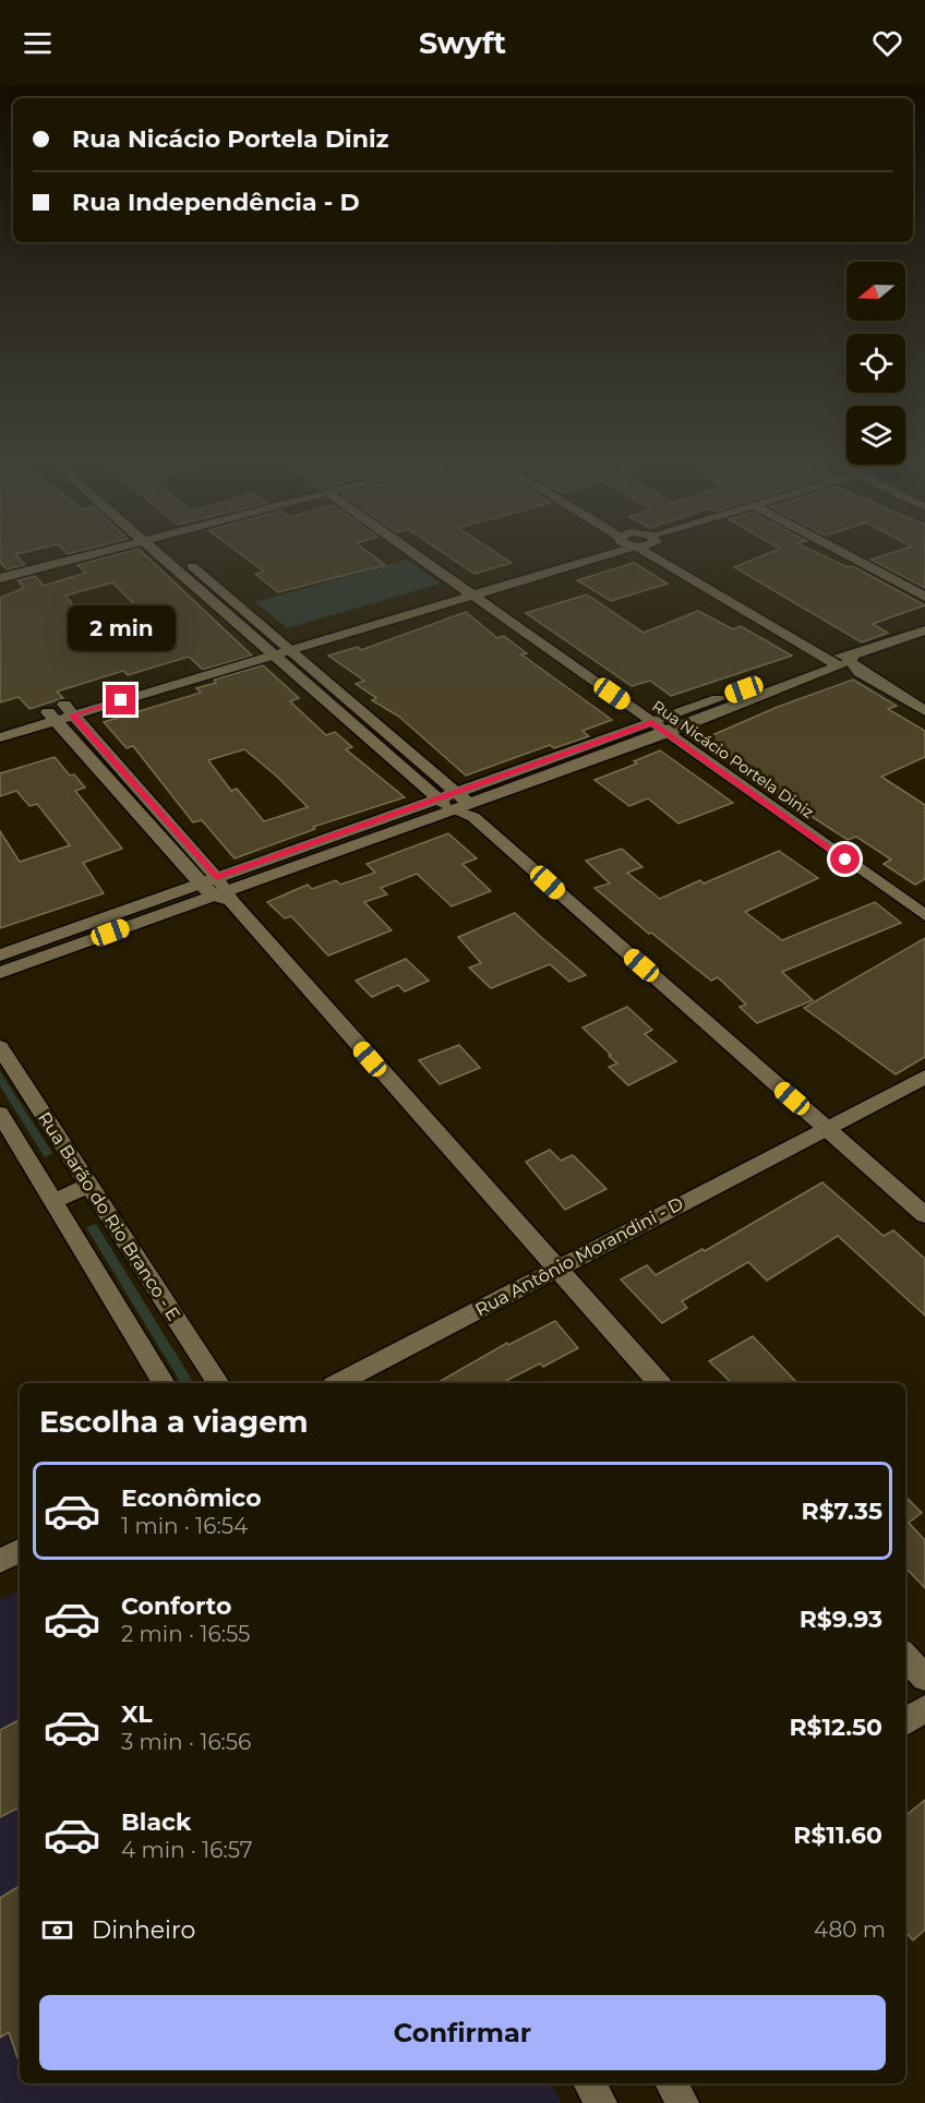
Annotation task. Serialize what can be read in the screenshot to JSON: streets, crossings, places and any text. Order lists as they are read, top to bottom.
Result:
{
  "streets": {
    "street": ["Rua Nicácio Portela Diniz", "Rua Barão do Rio Branco - E", "Rua Antônio Morandini - D"]
  },
  "north": "left",
  "page": {
    "header": "Swyft",
    "banner": ["Rua Nicácio Portela Diniz", "Rua Independência - D"],
    "bubble": "2 min",
    "heading": "Escolha a viagem",
    "list": [
      {
        "name": "Econômico",
        "note": "1 min · 16:54",
        "value": "R$7.35"
      },
      {
        "name": "Conforto",
        "note": "2 min · 16:55",
        "value": "R$9.93"
      },
      {
        "name": "XL",
        "note": "3 min · 16:56",
        "value": "R$12.50"
      },
      {
        "name": "Black",
        "note": "4 min · 16:57",
        "value": "R$11.60"
      }
    ],
    "pay": ["Dinheiro", "480 m"],
    "buttons": "Confirmar"
  }
}
